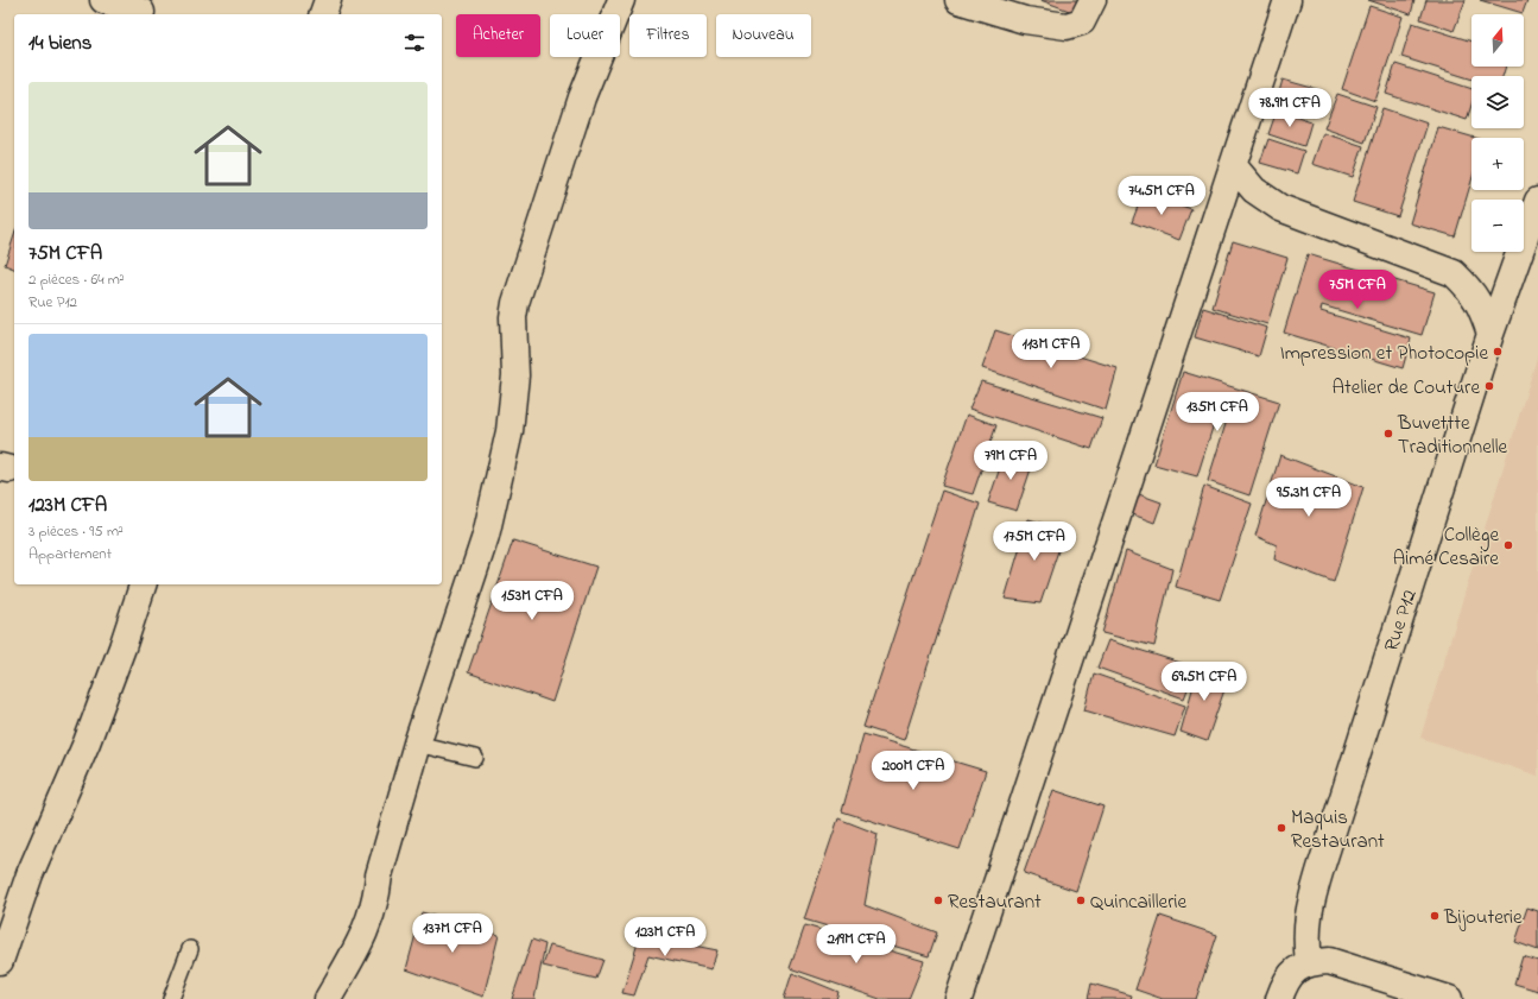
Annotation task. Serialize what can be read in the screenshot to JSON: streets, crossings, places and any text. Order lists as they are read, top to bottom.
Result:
{
  "streets": {
    "street": ["Rue P12"]
  },
  "places": [
    "Impression et Photocopie",
    "Atelier de Couture",
    "Buvettte Traditionnelle",
    "Collège Aimé Cesaire",
    "Maquis Restaurant",
    "Restaurant",
    "Quincaillerie",
    "Bijouterie"
  ],
  "north": "top",
  "page": {
    "map_buttons": ["+", "−"],
    "chip": [
      "Acheter",
      "Louer",
      "Filtres",
      "Nouveau"
    ],
    "heading": "14 biens",
    "list": [
      {
        "name": "75M CFA",
        "note": "2 pièces · 64 m² · Rue P12"
      },
      {
        "name": "123M CFA",
        "note": "3 pièces · 95 m² · Appartement"
      }
    ],
    "price": [
      "78.9M CFA",
      "74.5M CFA",
      "75M CFA",
      "113M CFA",
      "135M CFA",
      "79M CFA",
      "95.3M CFA",
      "175M CFA",
      "153M CFA",
      "69.5M CFA",
      "200M CFA",
      "137M CFA",
      "123M CFA",
      "219M CFA"
    ]
  }
}
